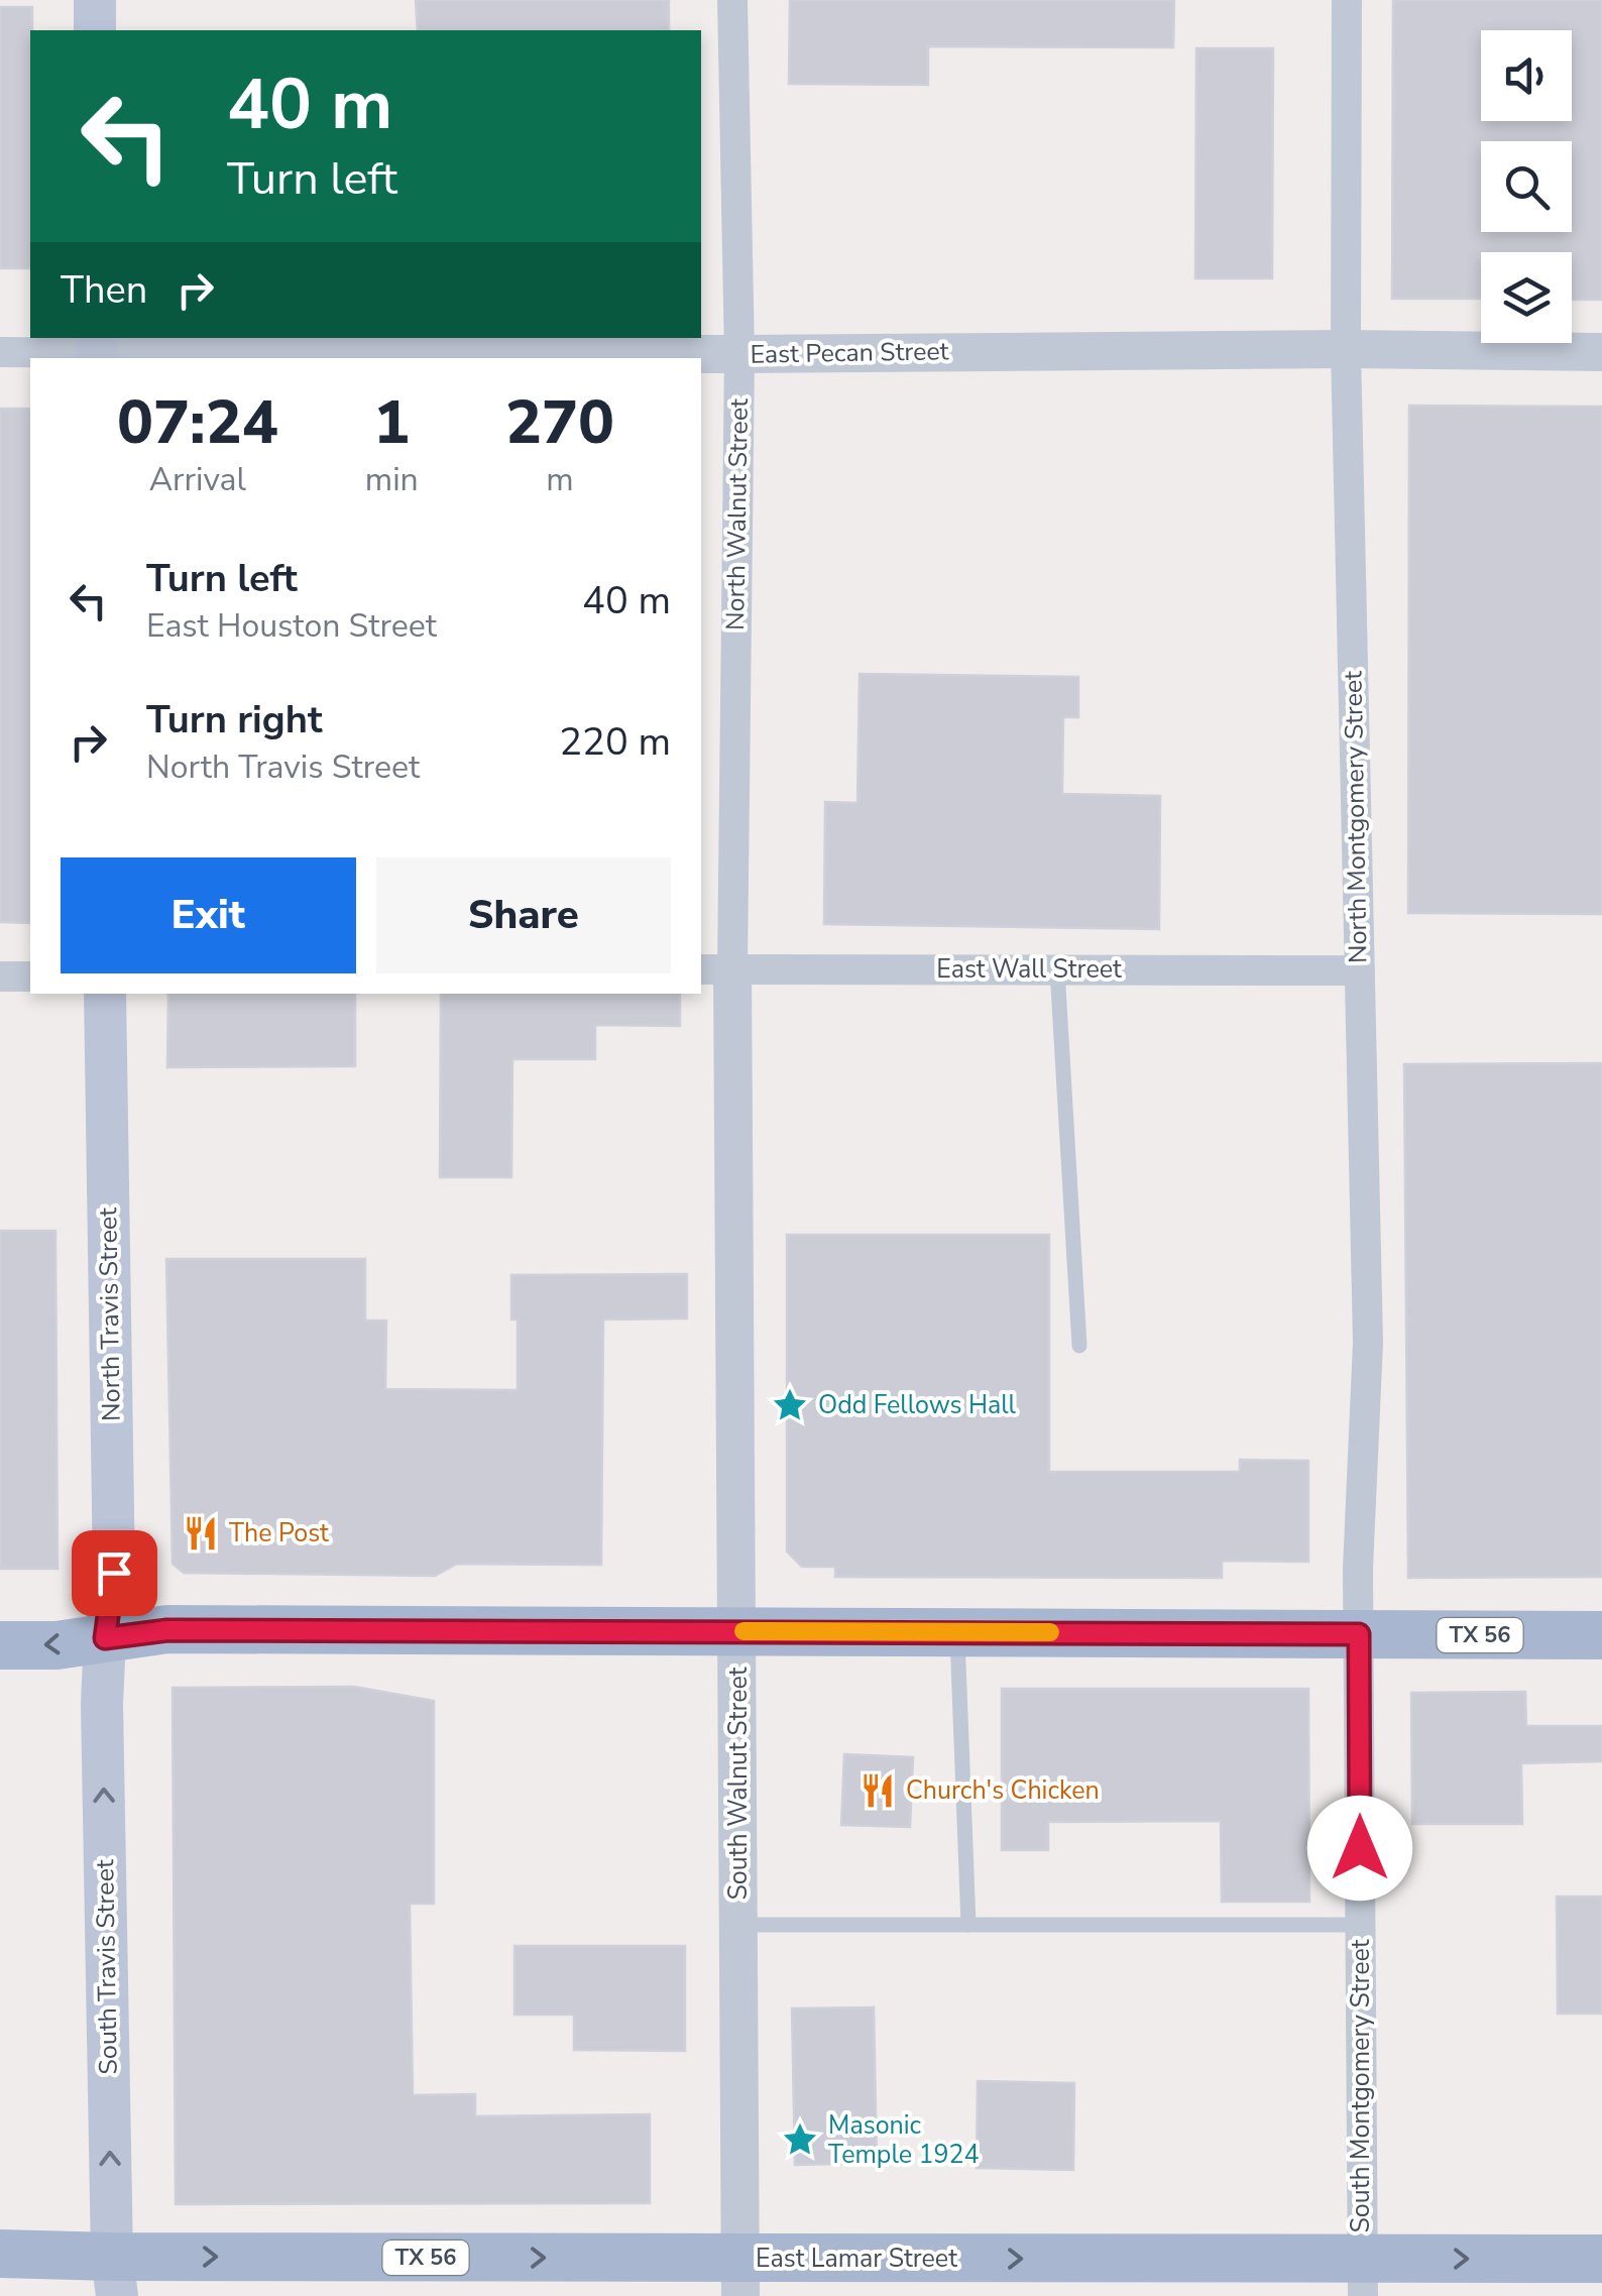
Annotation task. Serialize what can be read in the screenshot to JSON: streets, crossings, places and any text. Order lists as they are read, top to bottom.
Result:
{
  "streets": {
    "main road": [
      "North Travis Street",
      "TX 56",
      "South Travis Street",
      "East Lamar Street"
    ],
    "street": [
      "East Pecan Street",
      "North Walnut Street",
      "North Montgomery Street",
      "East Wall Street",
      "South Walnut Street",
      "South Montgomery Street"
    ]
  },
  "crossings": [
    ["East Pecan Street", "North Walnut Street"],
    ["East Pecan Street", "North Montgomery Street"],
    ["North Walnut Street", "East Wall Street"],
    ["North Walnut Street", "South Walnut Street"],
    ["North Montgomery Street", "East Wall Street"],
    ["North Montgomery Street", "TX 56"],
    ["North Montgomery Street", "South Montgomery Street"],
    ["East Wall Street", "South Walnut Street"],
    ["North Travis Street", "TX 56"],
    ["North Travis Street", "South Travis Street"],
    ["TX 56", "South Walnut Street"],
    ["TX 56", "South Travis Street"],
    ["TX 56", "South Montgomery Street"],
    ["TX 56", "East Lamar Street"],
    ["South Walnut Street", "East Lamar Street"],
    ["South Travis Street", "East Lamar Street"],
    ["South Montgomery Street", "East Lamar Street"]
  ],
  "one_way": ["South Travis Street", "East Lamar Street"],
  "places": {
    "place": ["Odd Fellows Hall", "Masonic Temple 1924"],
    "restaurant": ["The Post", "Church's Chicken"]
  },
  "page": {
    "turn": ["40 m", "Turn left"],
    "then": "Then",
    "eta": [
      "07:24",
      "Arrival",
      "1",
      "min",
      "270",
      "m"
    ],
    "list": [
      {
        "name": "Turn left",
        "note": "East Houston Street",
        "value": "40 m"
      },
      {
        "name": "Turn right",
        "note": "North Travis Street",
        "value": "220 m"
      }
    ],
    "buttons": ["Exit", "Share"]
  }
}
